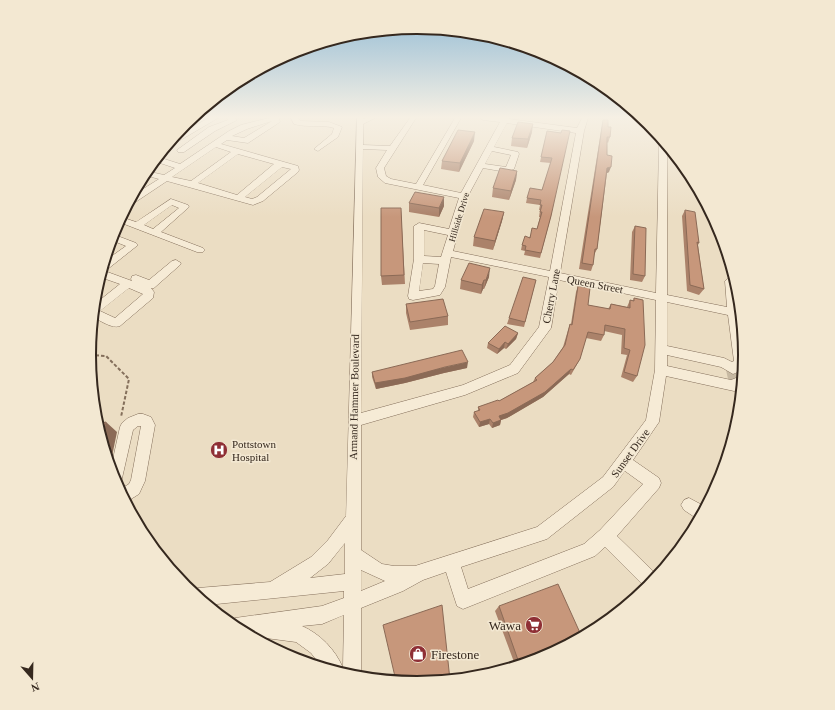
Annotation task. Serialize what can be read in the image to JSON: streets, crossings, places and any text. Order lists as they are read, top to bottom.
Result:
{
  "streets": {
    "street": [
      "Hillside Drive",
      "Queen Street",
      "Cherry Lane",
      "Armand Hammer Boulevard",
      "Sunset Drive"
    ]
  },
  "crossings": [
    ["Hillside Drive", "Queen Street"],
    ["Queen Street", "Cherry Lane"],
    ["Queen Street", "Sunset Drive"],
    ["Cherry Lane", "Armand Hammer Boulevard"],
    ["Armand Hammer Boulevard", "Sunset Drive"]
  ],
  "places": {
    "hospital": ["Pottstown Hospital"],
    "supermarket": ["Wawa"],
    "shop": ["Firestone"]
  },
  "north": "bottom"
}
